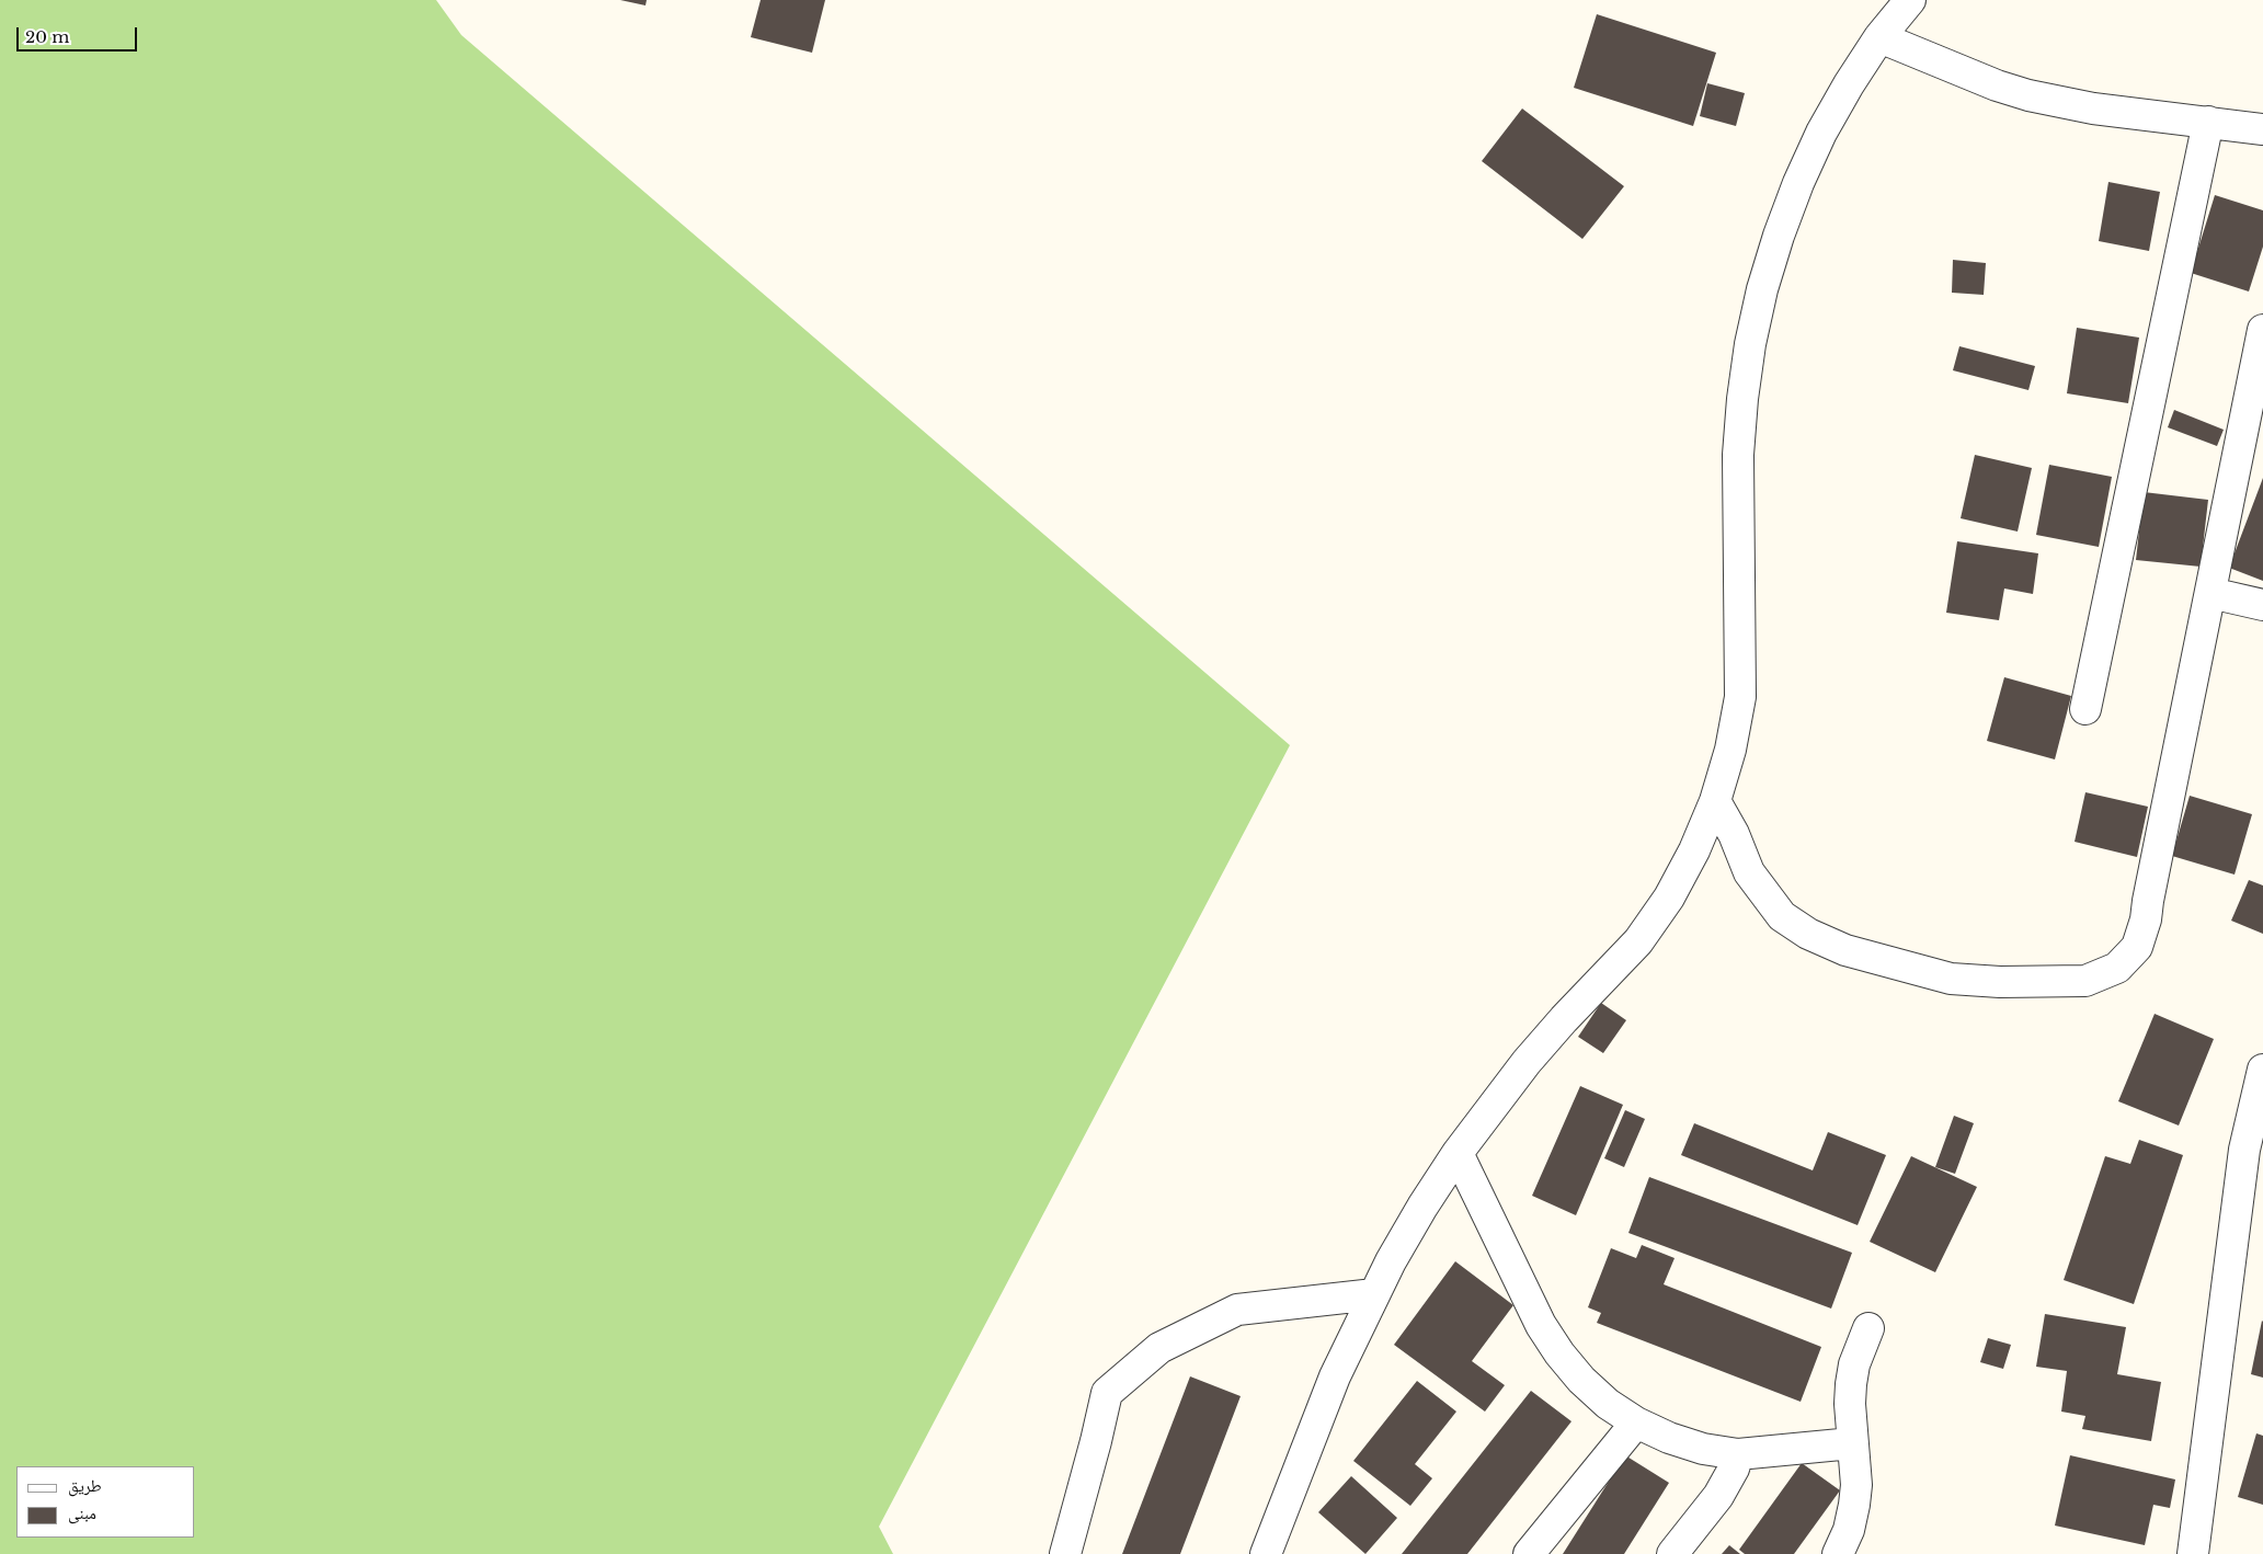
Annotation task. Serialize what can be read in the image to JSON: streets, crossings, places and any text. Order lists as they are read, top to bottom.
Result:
{
  "legend": ["طريق", "مبنى"],
  "scale_bar": "20 m"
}
